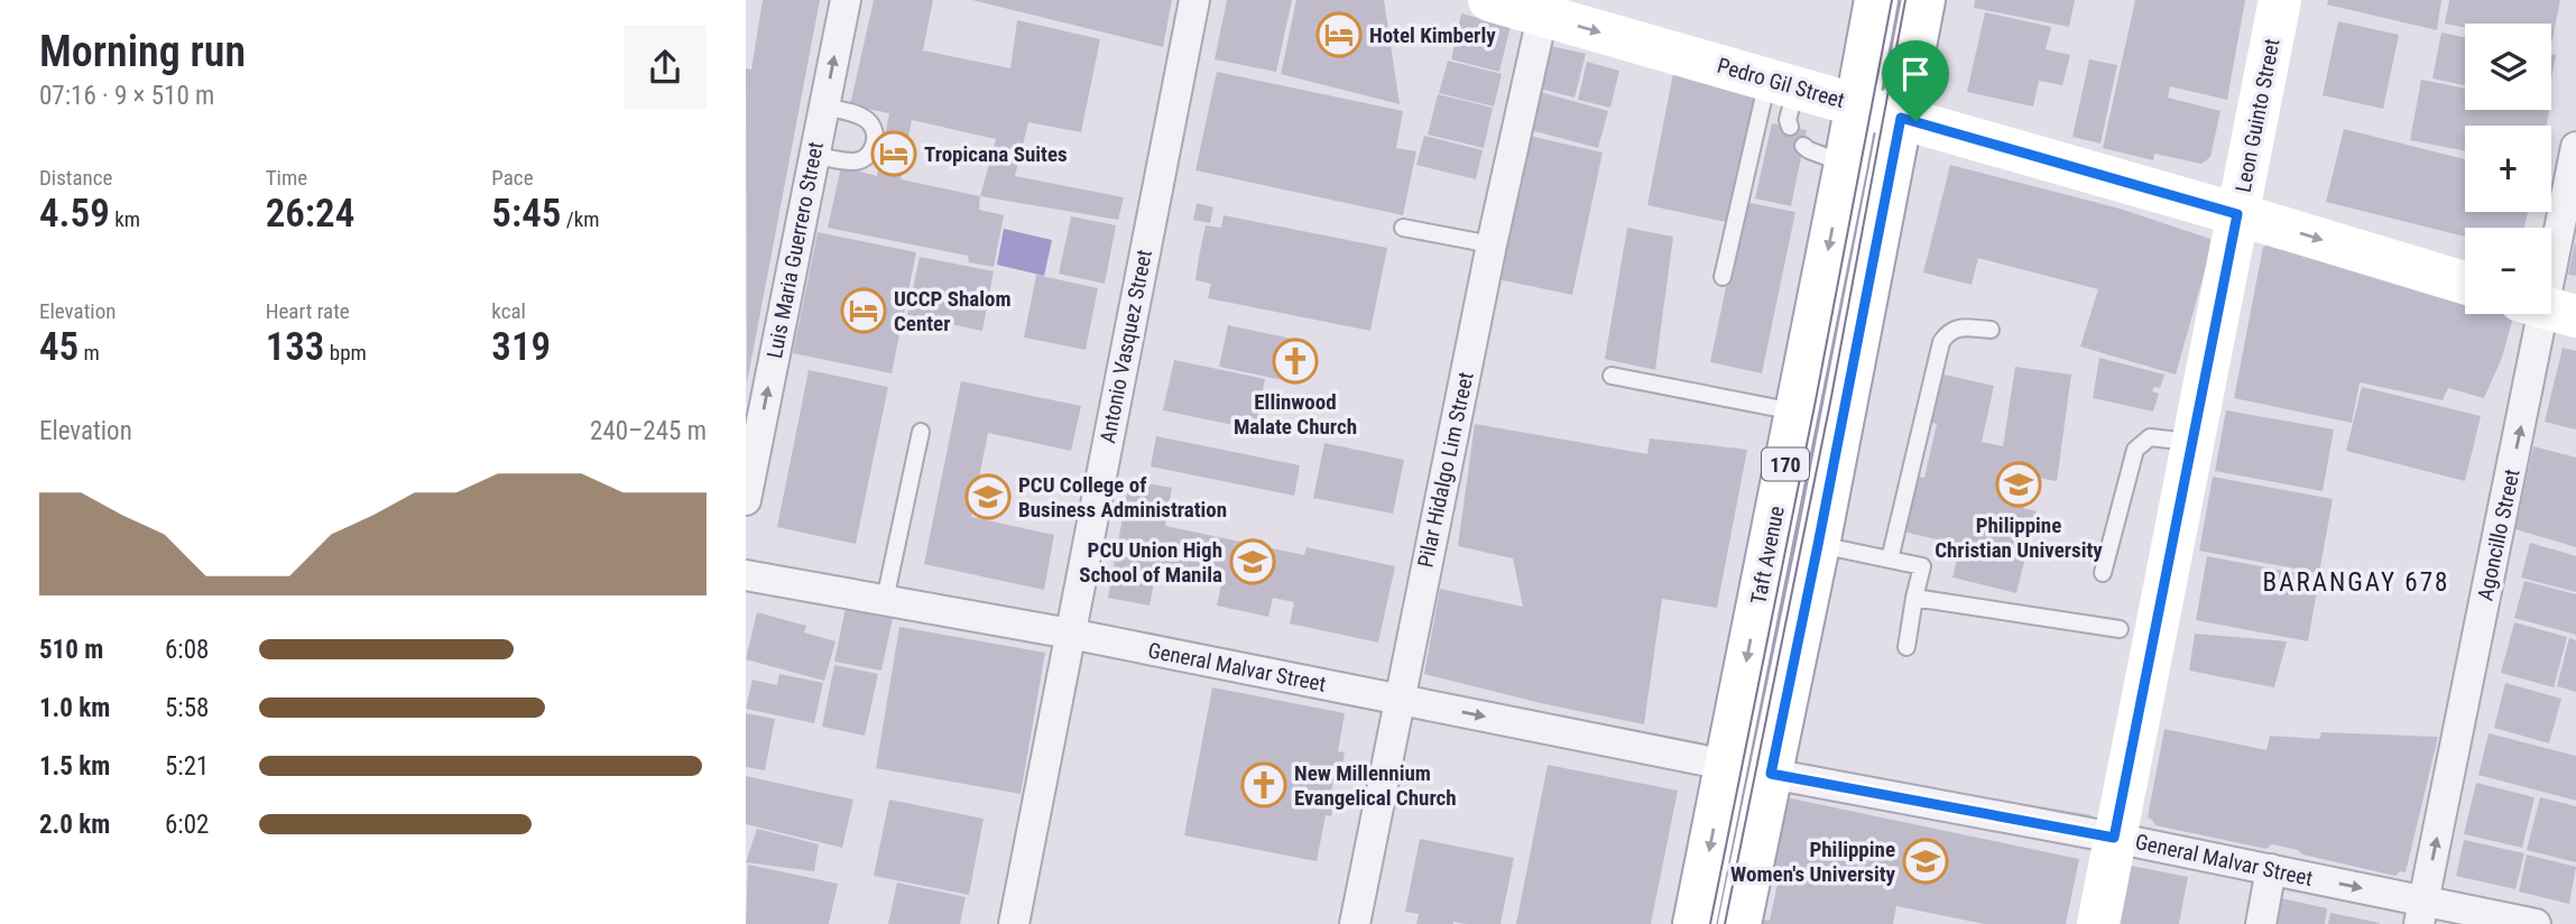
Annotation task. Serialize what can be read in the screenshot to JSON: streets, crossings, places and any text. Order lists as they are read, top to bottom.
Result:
{
  "streets": {
    "street": [
      "Pedro Gil Street",
      "Leon Guinto Street",
      "Luis Maria Guerrero Street",
      "Antonio Vasquez Street",
      "170",
      "Pilar Hidalgo Lim Street",
      "Agoncillo Street",
      "Taft Avenue",
      "General Malvar Street"
    ]
  },
  "crossings": [
    ["Pedro Gil Street", "Leon Guinto Street"],
    ["Pedro Gil Street", "170"],
    ["Pedro Gil Street", "Pilar Hidalgo Lim Street"],
    ["Pedro Gil Street", "Taft Avenue"],
    ["Leon Guinto Street", "General Malvar Street"],
    ["Antonio Vasquez Street", "General Malvar Street"],
    ["170", "General Malvar Street"],
    ["Pilar Hidalgo Lim Street", "General Malvar Street"],
    ["Agoncillo Street", "General Malvar Street"],
    ["Taft Avenue", "General Malvar Street"]
  ],
  "one_way": ["Pedro Gil Street", "Luis Maria Guerrero Street", "Agoncillo Street"],
  "districts": ["BARANGAY 678"],
  "places": {
    "hotel": ["Hotel Kimberly", "Tropicana Suites", "UCCP Shalom Center"],
    "church": ["Ellinwood Malate Church", "New Millennium Evangelical Church"],
    "school or university": [
      "Philippine Christian University",
      "PCU College of Business Administration",
      "PCU Union High School of Manila",
      "Philippine Women's University"
    ]
  },
  "page": {
    "heading": ["Morning run", "07:16 · 9 × 510 m"],
    "map_buttons": ["+", "−"],
    "stats": [
      ["Distance", "4.59 km"],
      ["Time", "26:24"],
      ["Pace", "5:45 /km"],
      ["Elevation", "45 m"],
      ["Heart rate", "133 bpm"],
      ["kcal", "319"]
    ],
    "chart": ["Elevation", "240–245 m"],
    "list": [
      {
        "name": "510 m",
        "note": "6:08"
      },
      {
        "name": "1.0 km",
        "note": "5:58"
      },
      {
        "name": "1.5 km",
        "note": "5:21"
      },
      {
        "name": "2.0 km",
        "note": "6:02"
      }
    ]
  }
}
